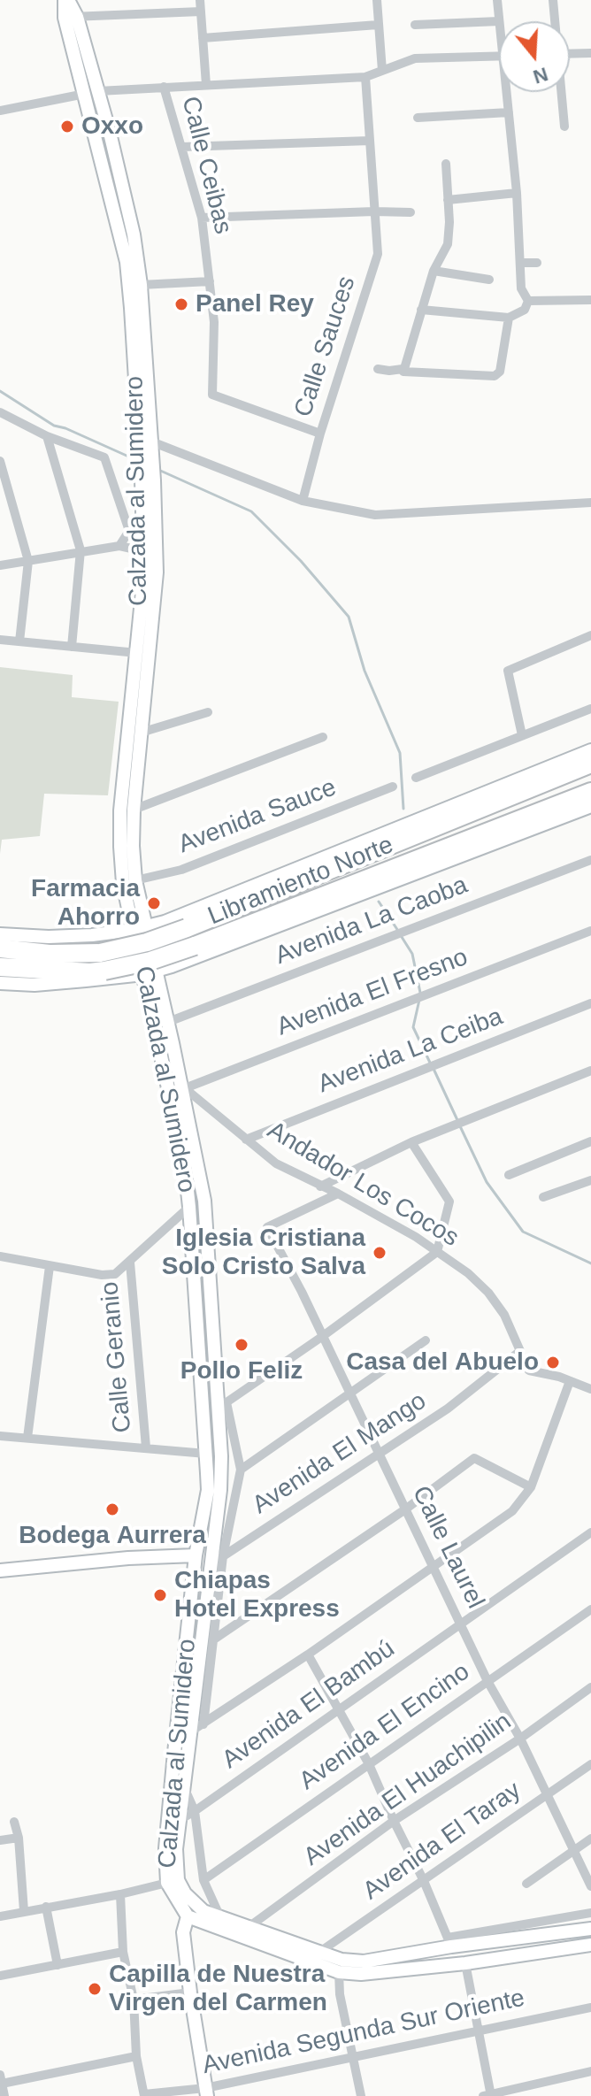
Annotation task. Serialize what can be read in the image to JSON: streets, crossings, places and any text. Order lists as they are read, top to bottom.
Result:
{
  "streets": {
    "highway": ["Libramiento Norte"],
    "main road": ["Calzada al Sumidero"],
    "street": [
      "Calle Ceibas",
      "Calle Sauces",
      "Avenida Sauce",
      "Avenida La Caoba",
      "Avenida El Fresno",
      "Avenida La Ceiba",
      "Andador Los Cocos",
      "Calle Geranio",
      "Avenida El Mango",
      "Calle Laurel",
      "Avenida El Bambú",
      "Avenida El Encino",
      "Avenida El Huachipilin",
      "Avenida El Taray",
      "Avenida Segunda Sur Oriente"
    ]
  },
  "crossings": [
    ["Calle Ceibas", "Calle Sauces"],
    ["Calzada al Sumidero", "Libramiento Norte"],
    ["Calzada al Sumidero", "Avenida El Fresno"],
    ["Calzada al Sumidero", "Andador Los Cocos"],
    ["Avenida El Fresno", "Andador Los Cocos"],
    ["Avenida La Ceiba", "Andador Los Cocos"],
    ["Andador Los Cocos", "Avenida El Mango"],
    ["Andador Los Cocos", "Calle Laurel"],
    ["Avenida El Mango", "Calle Laurel"],
    ["Calle Laurel", "Avenida El Bambú"],
    ["Calle Laurel", "Avenida El Encino"],
    ["Calle Laurel", "Avenida El Huachipilin"],
    ["Calle Laurel", "Avenida El Taray"]
  ],
  "places": [
    "Oxxo",
    "Panel Rey",
    "Farmacia Ahorro",
    "Iglesia Cristiana Solo Cristo Salva",
    "Pollo Feliz",
    "Casa del Abuelo",
    "Bodega Aurrera",
    "Chiapas Hotel Express",
    "Capilla de Nuestra Virgen del Carmen"
  ],
  "north": "bottom"
}
